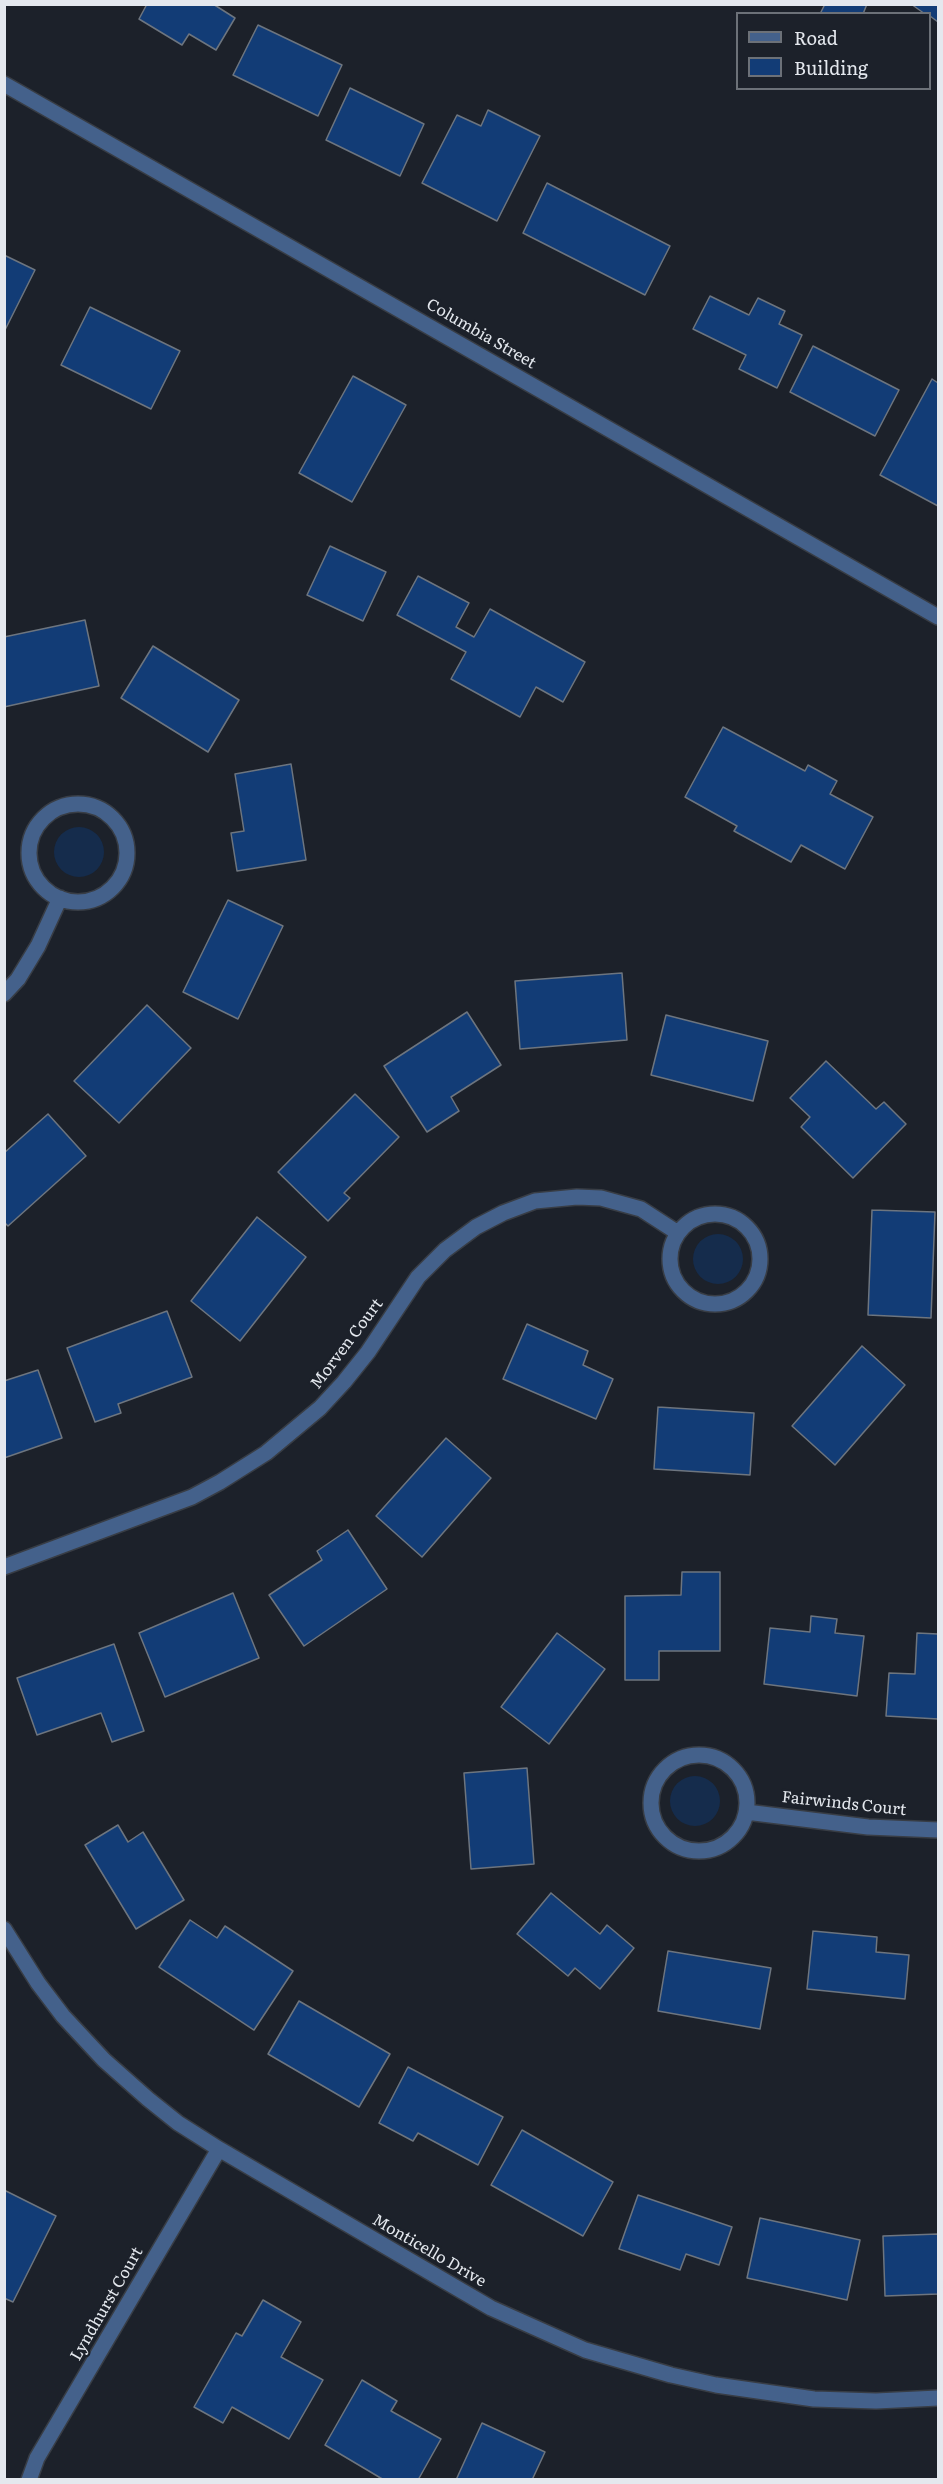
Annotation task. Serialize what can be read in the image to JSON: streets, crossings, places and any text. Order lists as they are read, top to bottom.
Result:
{
  "streets": {
    "street": [
      "Columbia Street",
      "Morven Court",
      "Fairwinds Court",
      "Monticello Drive",
      "Lyndhurst Court"
    ]
  },
  "crossings": [
    ["Monticello Drive", "Lyndhurst Court"]
  ],
  "legend": ["Road", "Building"]
}
